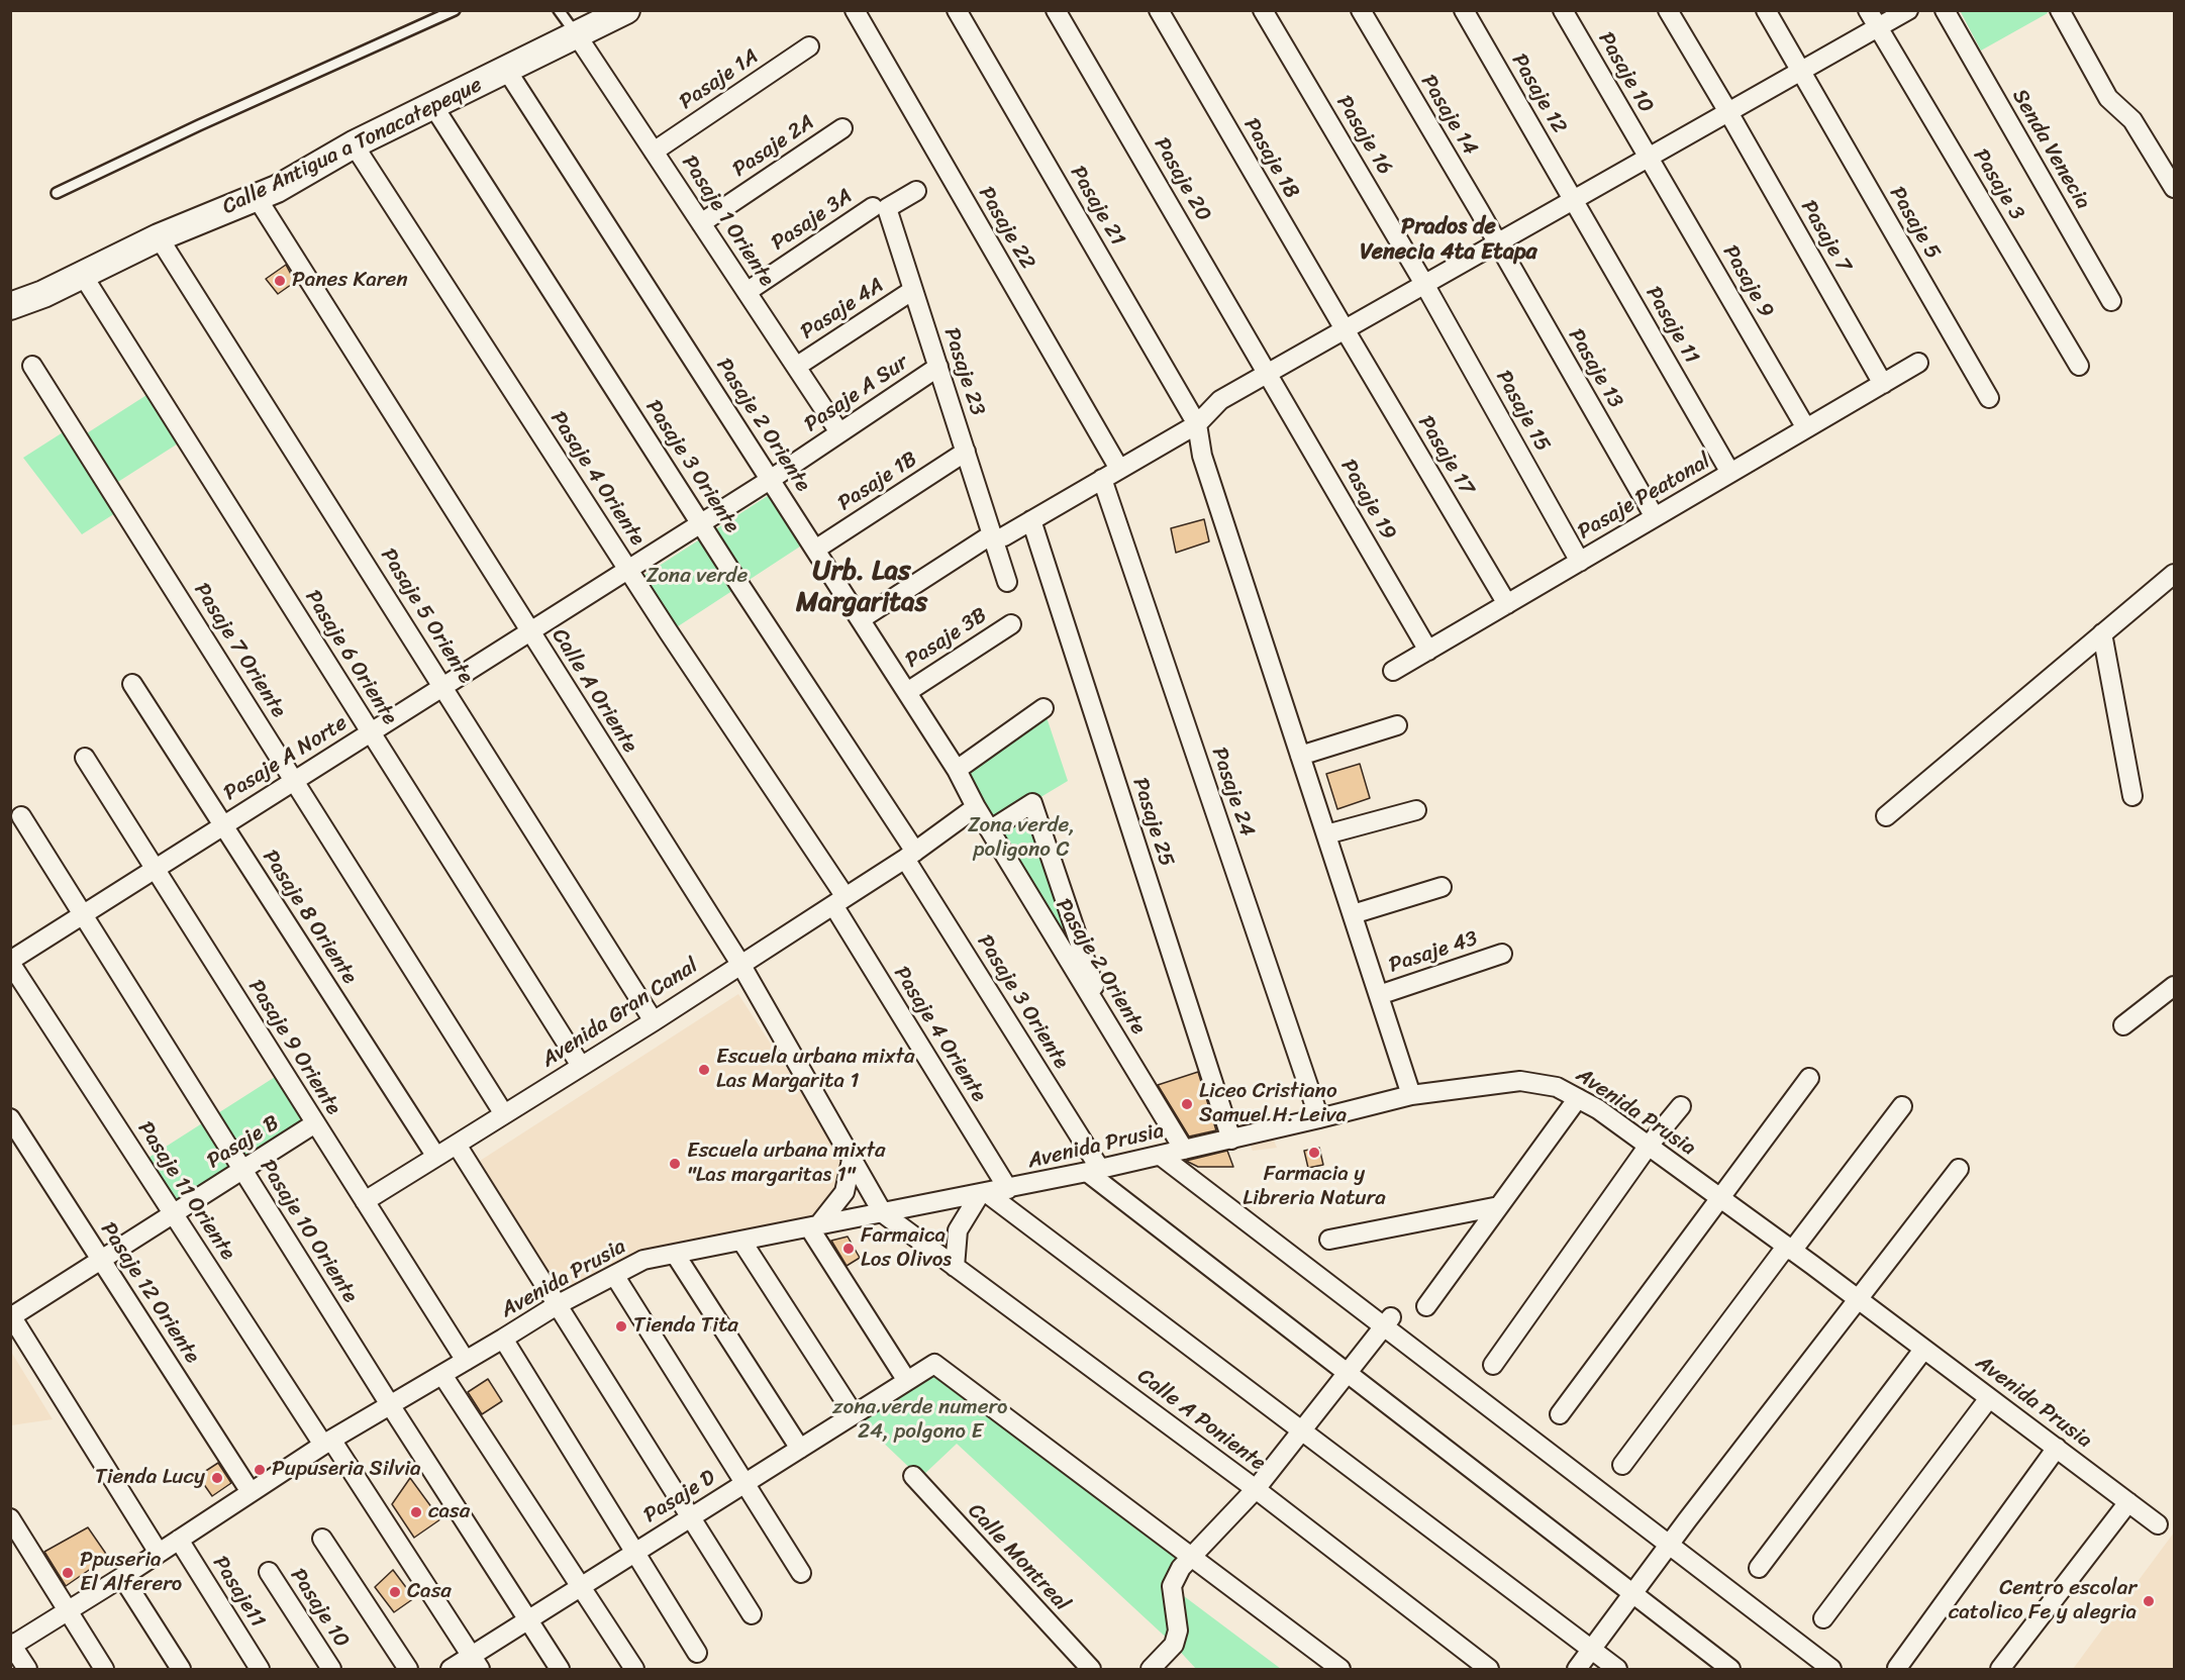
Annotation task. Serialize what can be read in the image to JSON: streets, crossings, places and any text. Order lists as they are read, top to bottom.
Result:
{
  "streets": {
    "street": [
      "Pasaje 10",
      "Pasaje 1A",
      "Pasaje 12",
      "Pasaje 14",
      "Pasaje 16",
      "Calle Antigua a Tonacatepeque",
      "Pasaje 2A",
      "Senda Venecia",
      "Pasaje 18",
      "Pasaje 20",
      "Pasaje 3",
      "Pasaje 21",
      "Pasaje 3A",
      "Pasaje 1 Oriente",
      "Pasaje 5",
      "Pasaje 22",
      "Pasaje 7",
      "Pasaje 9",
      "Pasaje 4A",
      "Pasaje 11",
      "Pasaje 13",
      "Pasaje 23",
      "Pasaje A Sur",
      "Pasaje 15",
      "Pasaje 2 Oriente",
      "Pasaje 17",
      "Pasaje 3 Oriente",
      "Pasaje 4 Oriente",
      "Pasaje 1B",
      "Pasaje Peatonal",
      "Pasaje 19",
      "Pasaje 5 Oriente",
      "Pasaje 3B",
      "Pasaje 7 Oriente",
      "Pasaje 6 Oriente",
      "Calle A Oriente",
      "Pasaje A Norte",
      "Pasaje 24",
      "Pasaje 25",
      "Pasaje 8 Oriente",
      "Pasaje 43",
      "Avenida Gran Canal",
      "Pasaje 9 Oriente",
      "Avenida Prusia",
      "Pasaje B",
      "Pasaje 11 Oriente",
      "Pasaje 10 Oriente",
      "Pasaje 12 Oriente",
      "Calle A Poniente",
      "Pasaje D",
      "Calle Montreal",
      "Pasaje11"
    ]
  },
  "crossings": [
    ["Pasaje 10", "Pasaje 9"],
    ["Pasaje 1A", "Pasaje 1 Oriente"],
    ["Pasaje 12", "Pasaje 11"],
    ["Pasaje 14", "Pasaje 13"],
    ["Pasaje 16", "Pasaje 15"],
    ["Calle Antigua a Tonacatepeque", "Pasaje 1 Oriente"],
    ["Calle Antigua a Tonacatepeque", "Pasaje 2 Oriente"],
    ["Calle Antigua a Tonacatepeque", "Pasaje 3 Oriente"],
    ["Calle Antigua a Tonacatepeque", "Pasaje 4 Oriente"],
    ["Calle Antigua a Tonacatepeque", "Pasaje 5 Oriente"],
    ["Calle Antigua a Tonacatepeque", "Pasaje 6 Oriente"],
    ["Calle Antigua a Tonacatepeque", "Calle A Oriente"],
    ["Pasaje 2A", "Pasaje 1 Oriente"],
    ["Pasaje 18", "Pasaje 17"],
    ["Pasaje 20", "Pasaje 19"],
    ["Pasaje 3A", "Pasaje 1 Oriente"],
    ["Pasaje 1 Oriente", "Pasaje 4A"],
    ["Pasaje 1 Oriente", "Pasaje A Sur"],
    ["Pasaje 7", "Pasaje Peatonal"],
    ["Pasaje 9", "Pasaje Peatonal"],
    ["Pasaje 4A", "Pasaje 23"],
    ["Pasaje 11", "Pasaje Peatonal"],
    ["Pasaje 13", "Pasaje Peatonal"],
    ["Pasaje 23", "Pasaje A Sur"],
    ["Pasaje 23", "Pasaje 1B"],
    ["Pasaje A Sur", "Pasaje 2 Oriente"],
    ["Pasaje A Sur", "Pasaje A Norte"],
    ["Pasaje 15", "Pasaje Peatonal"],
    ["Pasaje 2 Oriente", "Pasaje 1B"],
    ["Pasaje 2 Oriente", "Pasaje 3B"],
    ["Pasaje 2 Oriente", "Pasaje A Norte"],
    ["Pasaje 2 Oriente", "Avenida Gran Canal"],
    ["Pasaje 2 Oriente", "Avenida Prusia"],
    ["Pasaje 17", "Pasaje Peatonal"],
    ["Pasaje 3 Oriente", "Pasaje A Norte"],
    ["Pasaje 3 Oriente", "Avenida Gran Canal"],
    ["Pasaje 3 Oriente", "Avenida Prusia"],
    ["Pasaje 4 Oriente", "Pasaje A Norte"],
    ["Pasaje 4 Oriente", "Avenida Gran Canal"],
    ["Pasaje 4 Oriente", "Avenida Prusia"],
    ["Pasaje Peatonal", "Pasaje 19"],
    ["Pasaje 5 Oriente", "Pasaje A Norte"],
    ["Pasaje 5 Oriente", "Avenida Gran Canal"],
    ["Pasaje 7 Oriente", "Pasaje A Norte"],
    ["Pasaje 7 Oriente", "Avenida Gran Canal"],
    ["Pasaje 6 Oriente", "Pasaje A Norte"],
    ["Pasaje 6 Oriente", "Avenida Gran Canal"],
    ["Calle A Oriente", "Pasaje A Norte"],
    ["Calle A Oriente", "Avenida Gran Canal"],
    ["Calle A Oriente", "Avenida Prusia"],
    ["Calle A Oriente", "Calle A Poniente"],
    ["Pasaje A Norte", "Pasaje 8 Oriente"],
    ["Pasaje A Norte", "Pasaje 9 Oriente"],
    ["Pasaje A Norte", "Pasaje 11 Oriente"],
    ["Pasaje A Norte", "Pasaje 10 Oriente"],
    ["Pasaje 24", "Avenida Prusia"],
    ["Pasaje 25", "Avenida Prusia"],
    ["Pasaje 9 Oriente", "Avenida Prusia"],
    ["Pasaje 9 Oriente", "Pasaje B"],
    ["Avenida Prusia", "Pasaje 11 Oriente"],
    ["Avenida Prusia", "Pasaje 10 Oriente"],
    ["Avenida Prusia", "Pasaje 12 Oriente"],
    ["Avenida Prusia", "Calle A Poniente"],
    ["Avenida Prusia", "Pasaje11"],
    ["Pasaje B", "Pasaje 11 Oriente"],
    ["Pasaje B", "Pasaje 10 Oriente"],
    ["Pasaje B", "Pasaje 12 Oriente"],
    ["Pasaje 11 Oriente", "Pasaje D"],
    ["Pasaje 10 Oriente", "Pasaje D"]
  ],
  "districts": ["Prados de Venecia 4ta Etapa", "Urb. Las Margaritas"],
  "parks": ["Zona verde", "Zona verde, poligono C", "zona verde numero 24, polgono E"],
  "places": [
    "Panes Karen",
    "Escuela urbana mixta Las Margarita 1",
    "Liceo Cristiano Samuel H. Leiva",
    "Farmacia y Libreria Natura",
    "Escuela urbana mixta \"Las margaritas 1\"",
    "Farmaica Los Olivos",
    "Tienda Tita",
    "Pupuseria Silvia",
    "Tienda Lucy",
    "casa",
    "Ppuseria El Alferero",
    "Casa",
    "Centro escolar catolico Fe y alegria"
  ]
}
